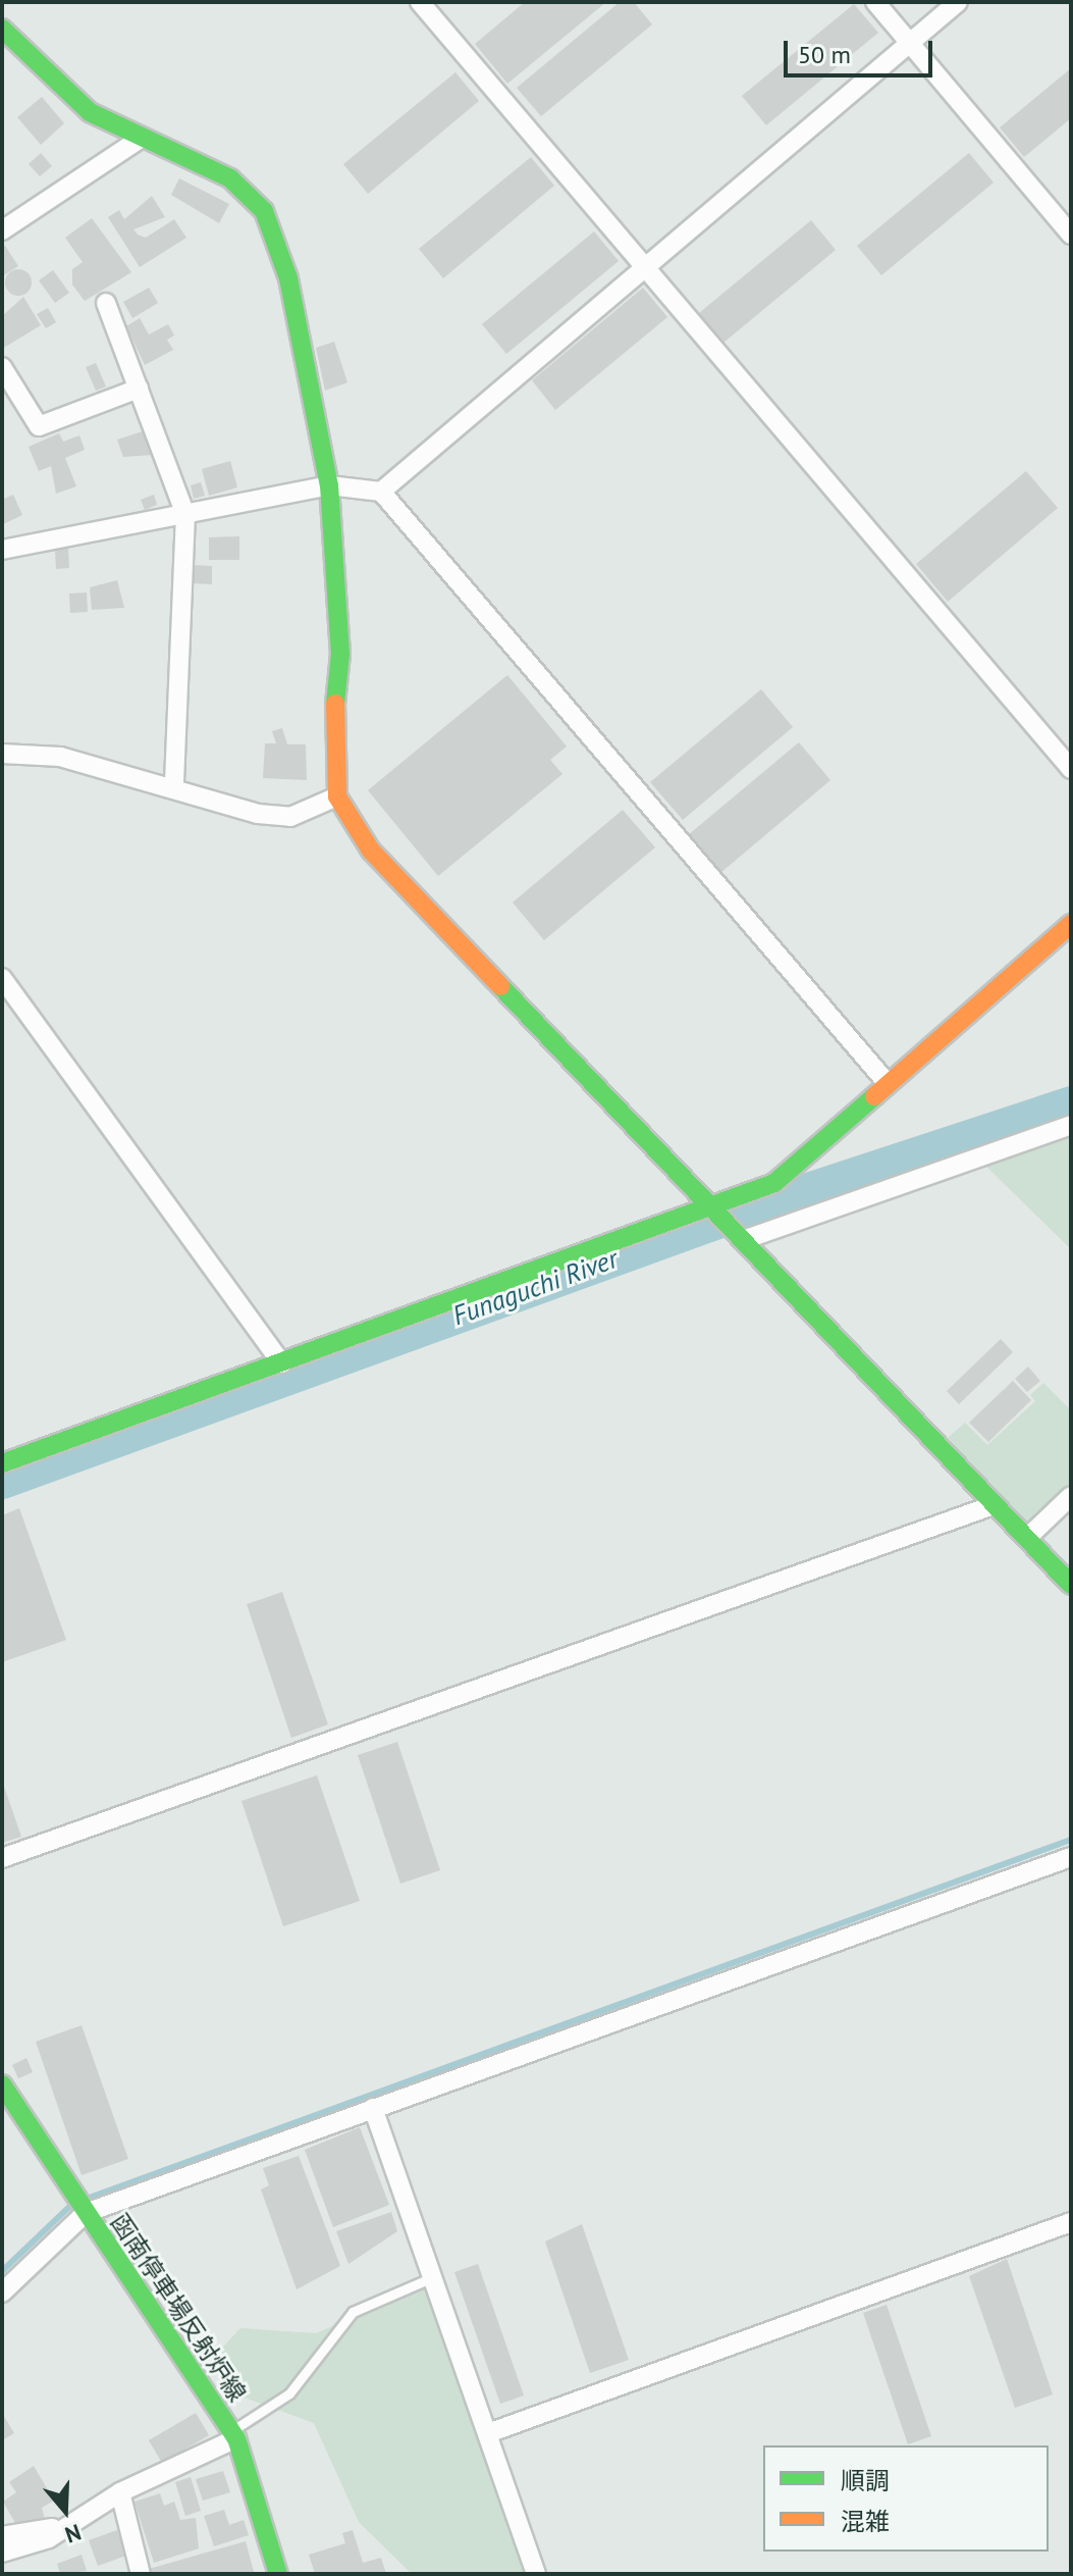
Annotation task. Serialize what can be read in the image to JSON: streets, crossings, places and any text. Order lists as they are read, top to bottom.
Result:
{
  "streets": {
    "street": ["函南停車場反射炉線"]
  },
  "water": ["Funaguchi River"],
  "legend": ["順調", "混雑"],
  "scale_bar": "50 m",
  "north": "bottom"
}
